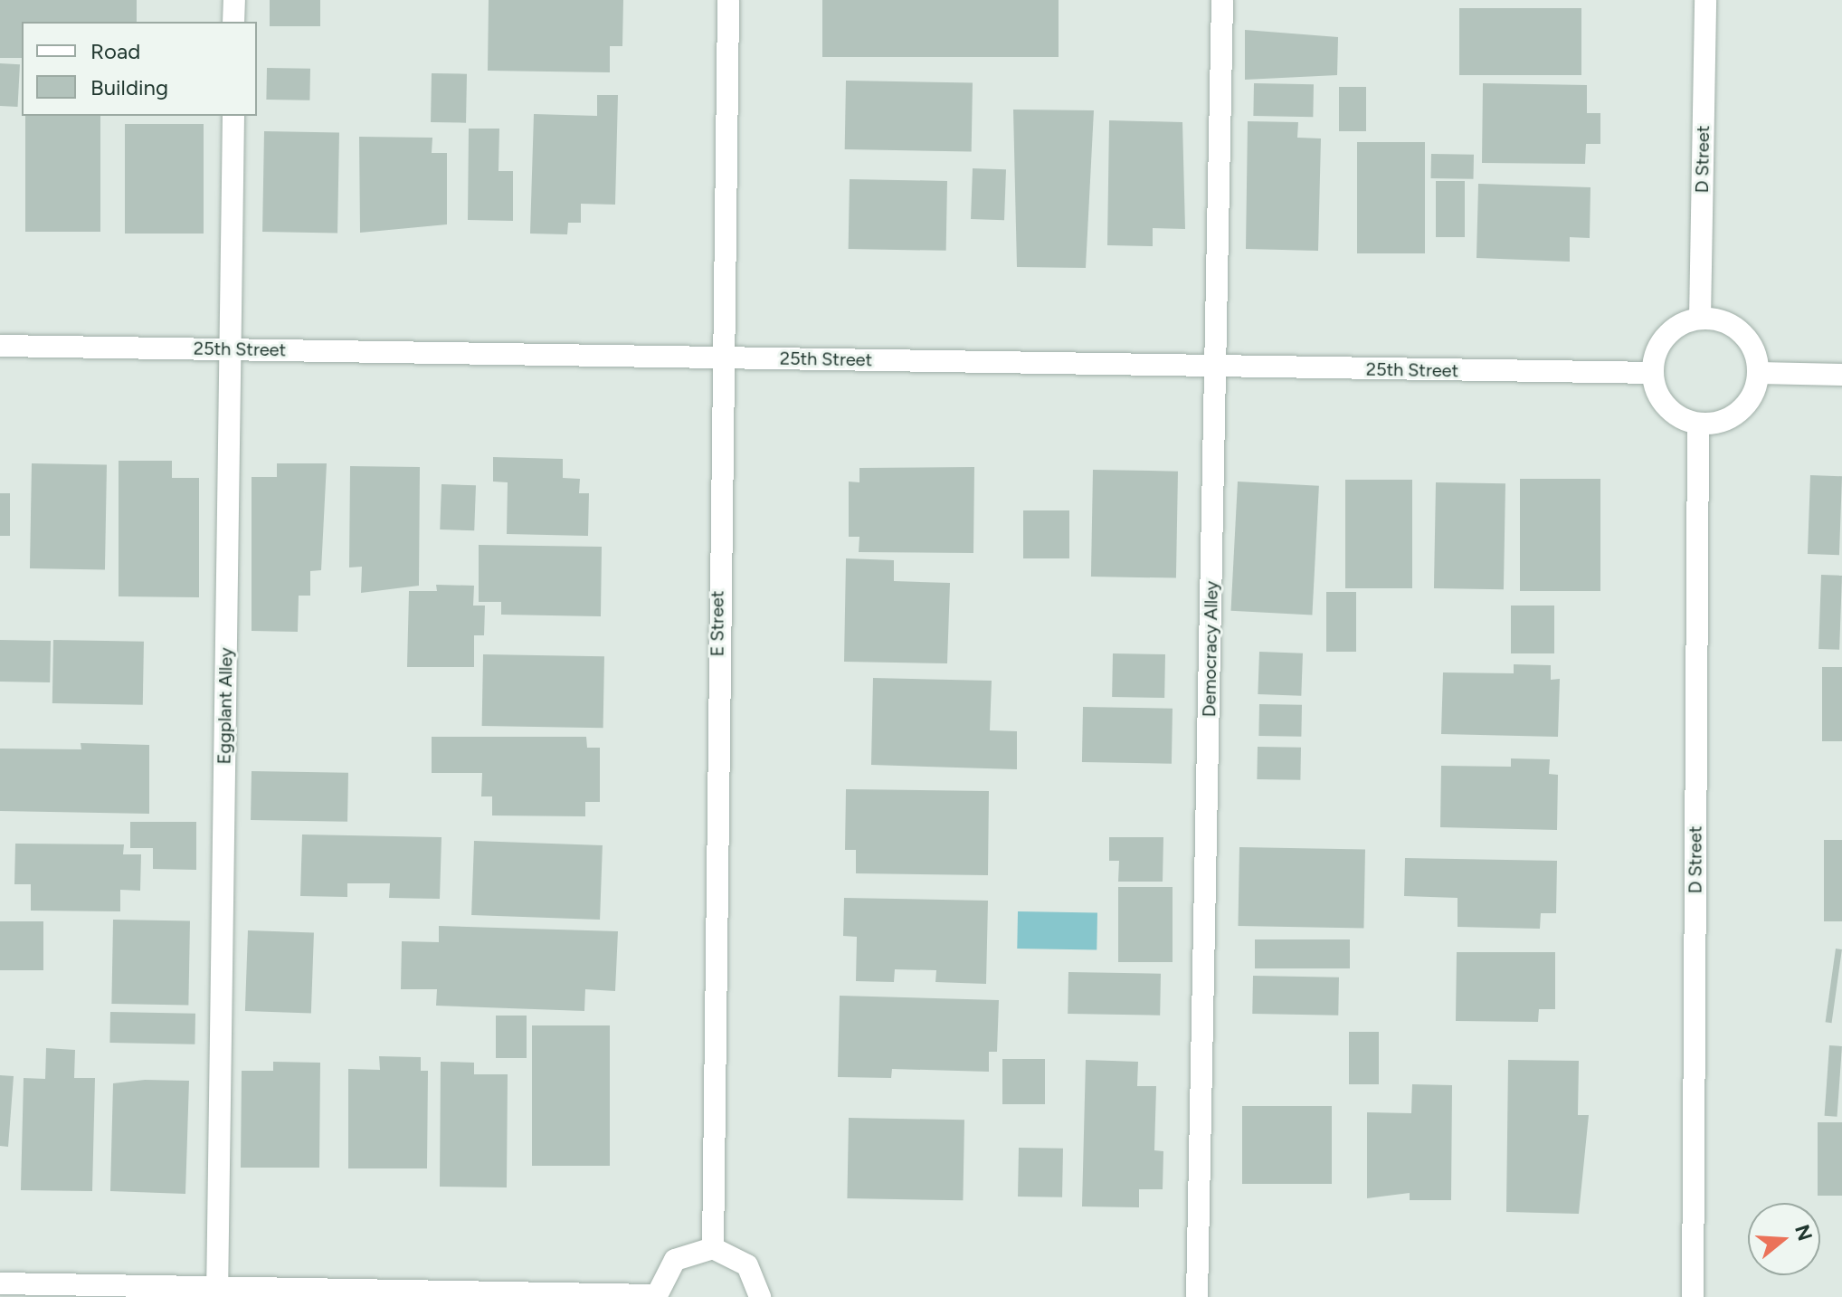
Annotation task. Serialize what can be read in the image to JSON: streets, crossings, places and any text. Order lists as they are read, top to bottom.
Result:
{
  "streets": {
    "street": [
      "D Street",
      "25th Street",
      "E Street",
      "Democracy Alley",
      "Eggplant Alley"
    ]
  },
  "crossings": [
    ["D Street", "25th Street"],
    ["25th Street", "E Street"],
    ["25th Street", "Democracy Alley"],
    ["25th Street", "Eggplant Alley"]
  ],
  "legend": ["Road", "Building"],
  "north": "right"
}
